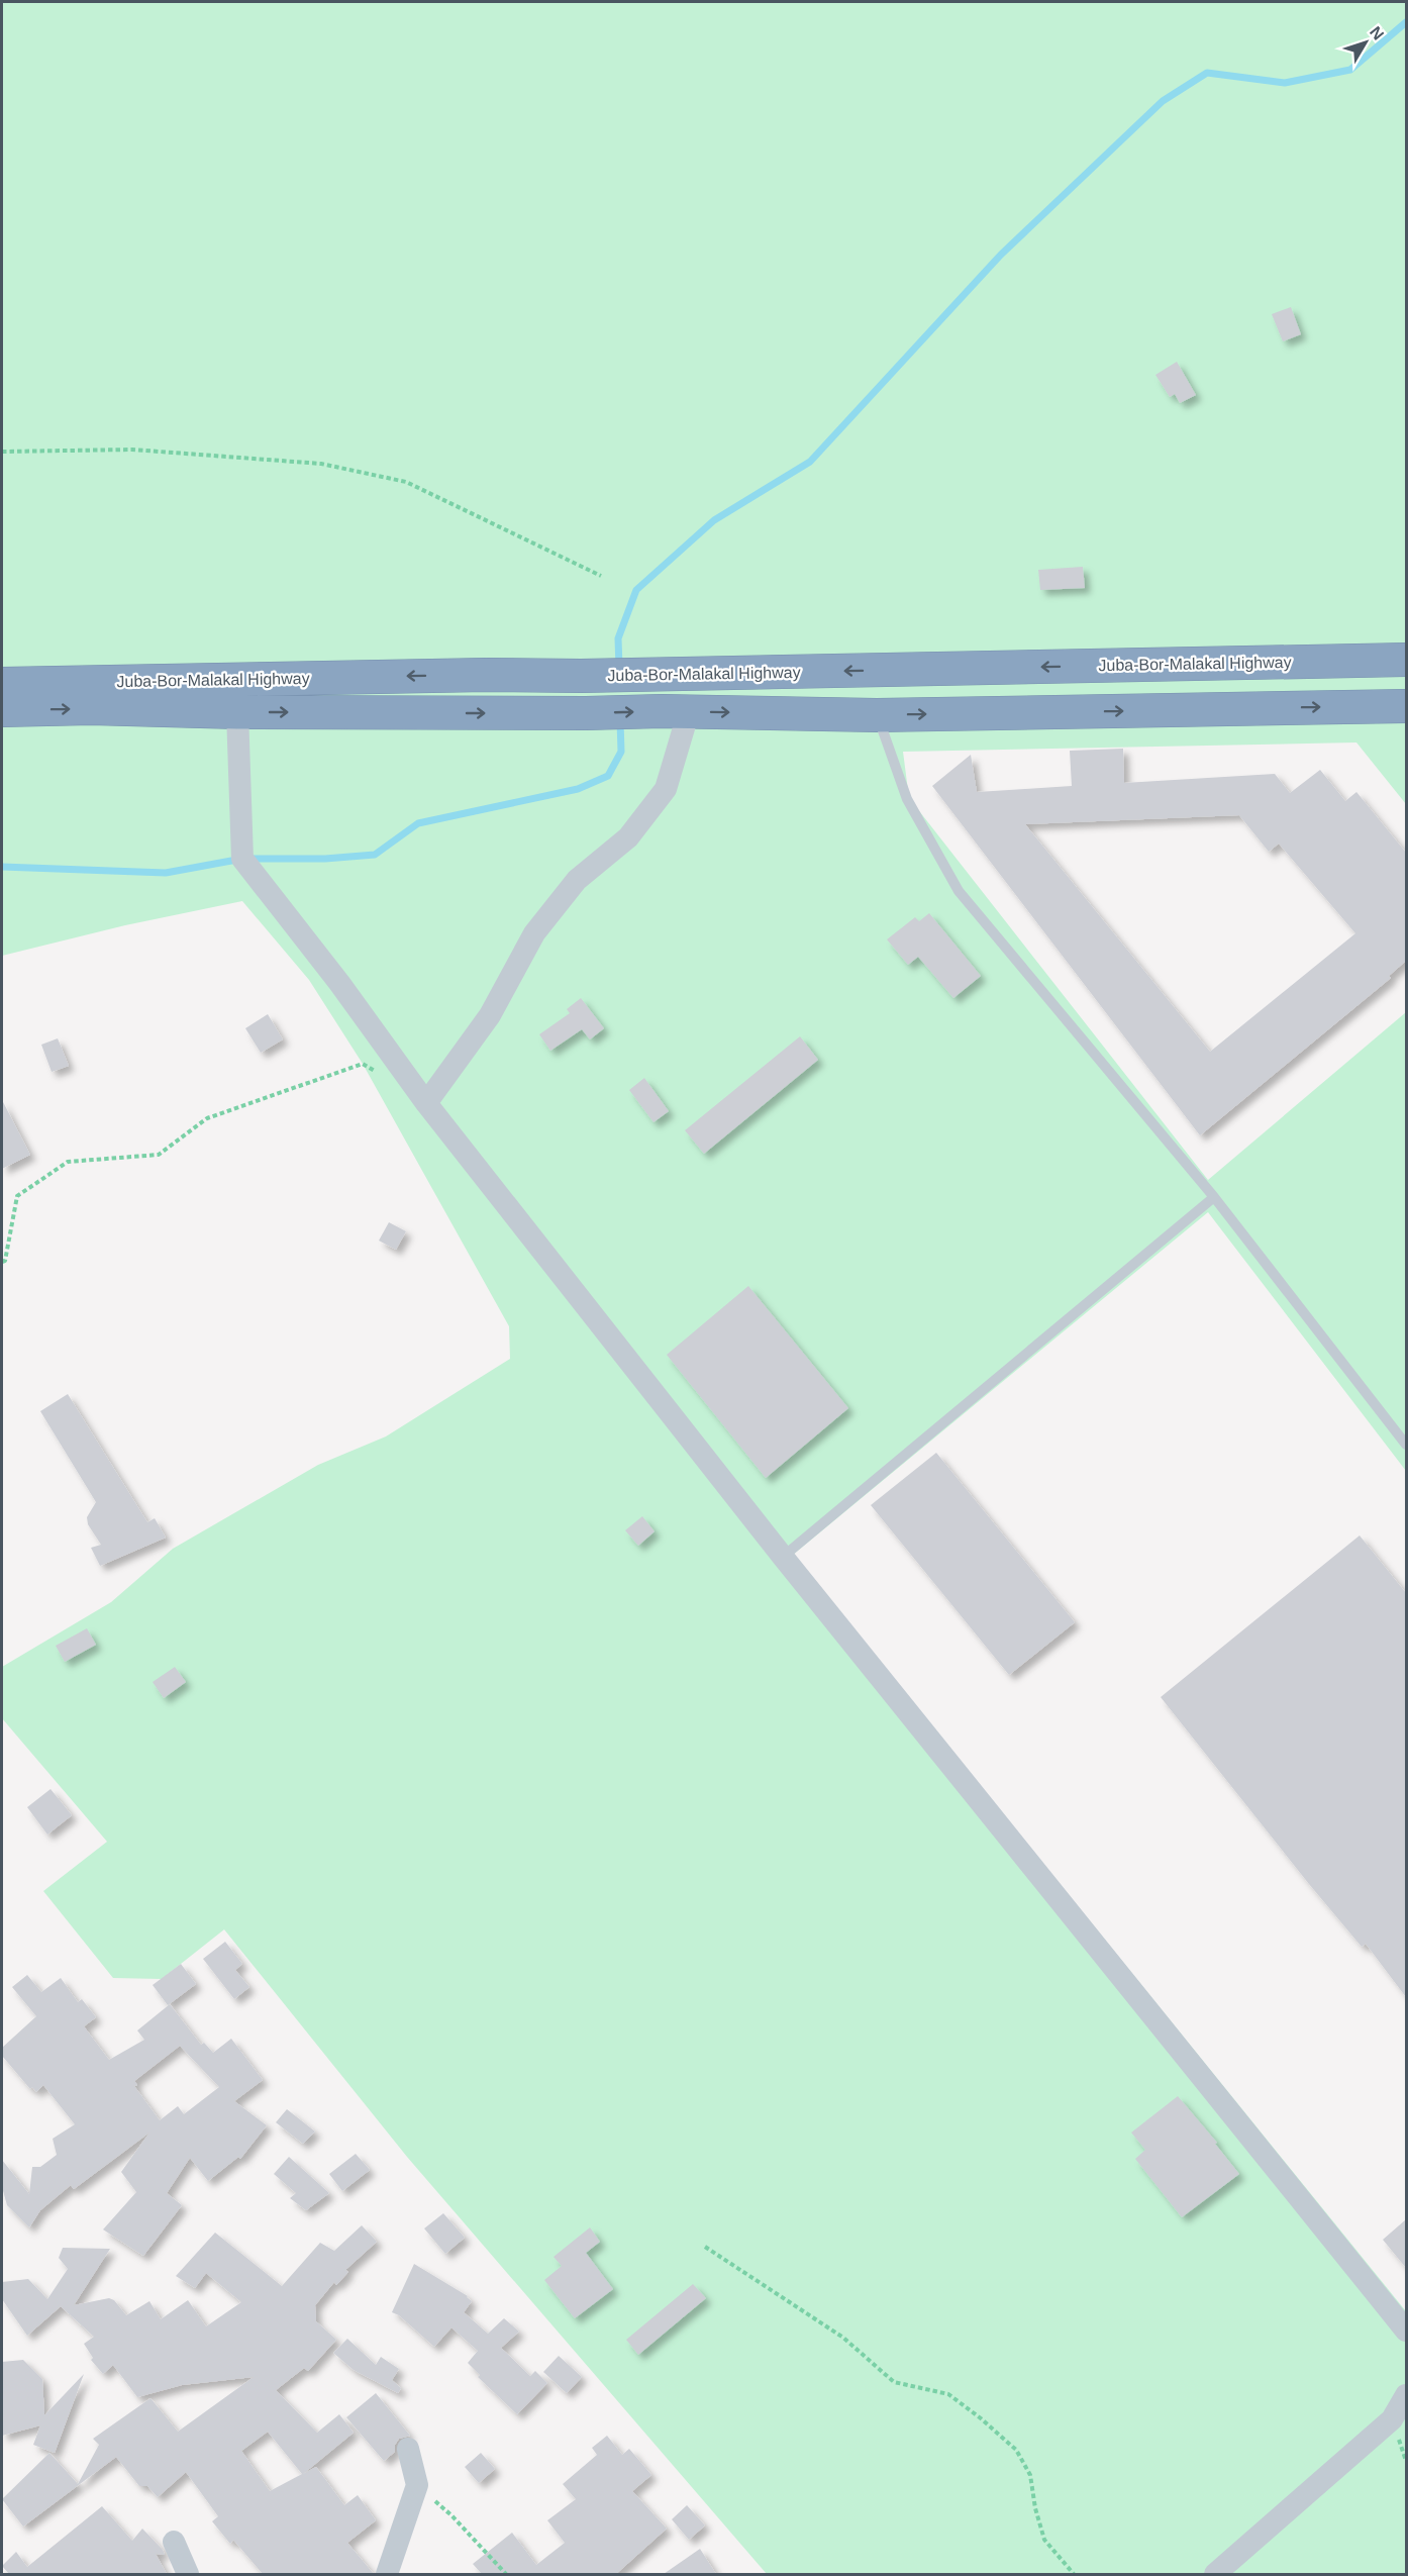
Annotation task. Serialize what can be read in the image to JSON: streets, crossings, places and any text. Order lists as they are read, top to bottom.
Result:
{
  "streets": {
    "highway": ["Juba-Bor-Malakal Highway"]
  },
  "north": "top right"
}
